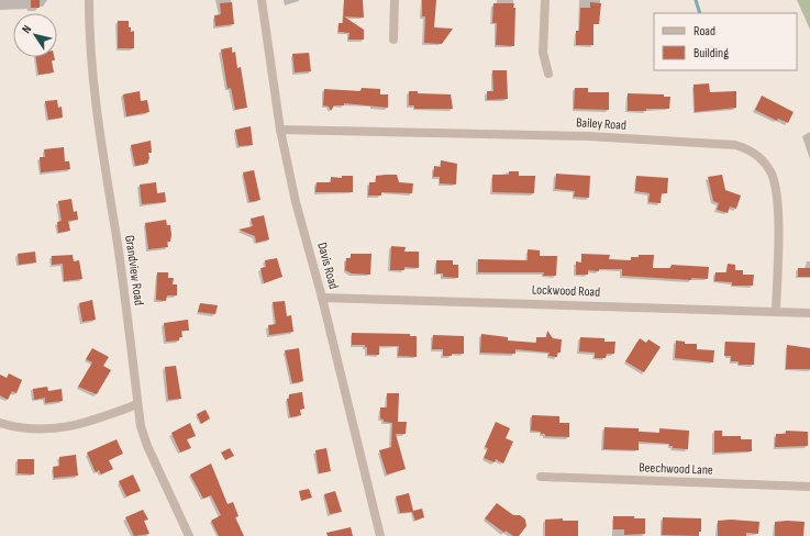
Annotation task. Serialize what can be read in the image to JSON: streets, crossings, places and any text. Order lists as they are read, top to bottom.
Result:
{
  "streets": {
    "street": [
      "Bailey Road",
      "Davis Road",
      "Grandview Road",
      "Lockwood Road",
      "Beechwood Lane"
    ]
  },
  "crossings": [
    ["Bailey Road", "Davis Road"],
    ["Bailey Road", "Lockwood Road"],
    ["Davis Road", "Lockwood Road"]
  ],
  "legend": ["Road", "Building"],
  "north": "top left"
}
